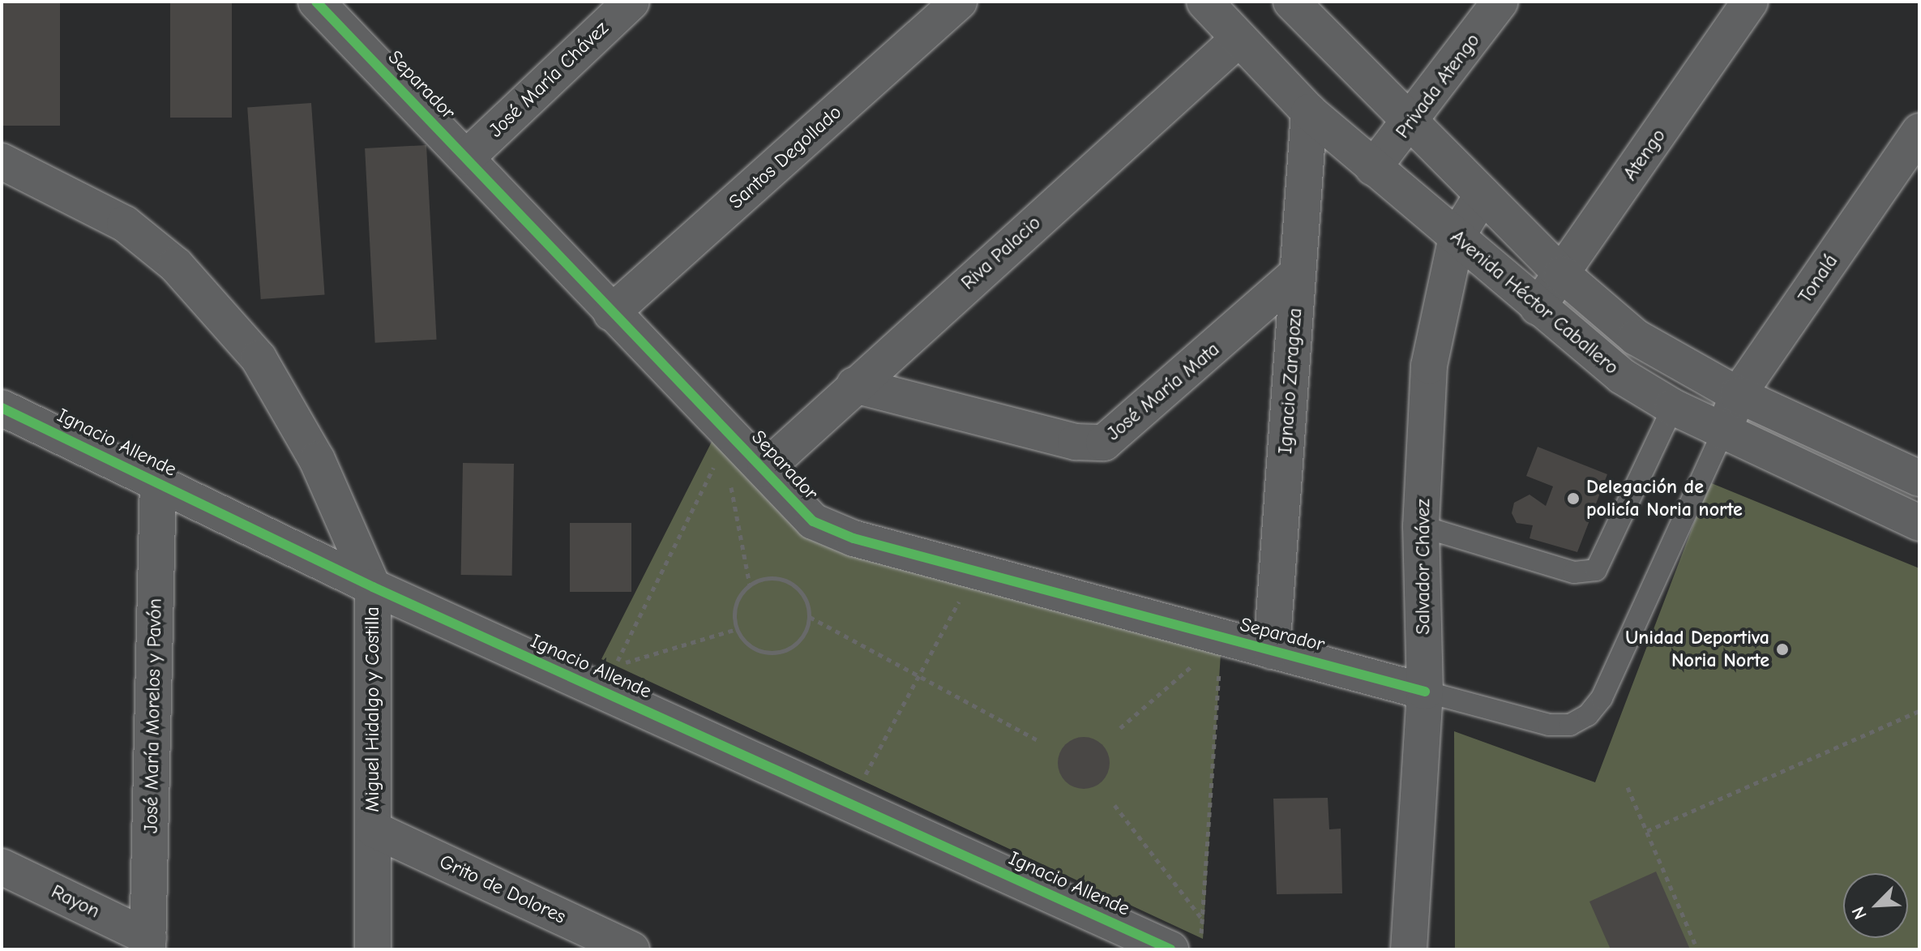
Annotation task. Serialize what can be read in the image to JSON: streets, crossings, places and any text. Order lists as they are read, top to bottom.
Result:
{
  "streets": {
    "street": [
      "José María Chávez",
      "Separador",
      "Privada Atengo",
      "Atengo",
      "Santos Degollado",
      "Riva Palacio",
      "Tonalá",
      "Avenida Héctor Caballero",
      "Ignacio Zaragoza",
      "José María Mata",
      "Ignacio Allende",
      "Salvador Chávez",
      "Miguel Hidalgo y Costilla",
      "José María Morelos y Pavón",
      "Grito de Dolores",
      "Rayon"
    ]
  },
  "crossings": [
    ["José María Chávez", "Separador"],
    ["Separador", "Santos Degollado"],
    ["Separador", "Riva Palacio"],
    ["Separador", "Ignacio Zaragoza"],
    ["Separador", "Salvador Chávez"],
    ["Privada Atengo", "Avenida Héctor Caballero"],
    ["Atengo", "Avenida Héctor Caballero"],
    ["Riva Palacio", "Avenida Héctor Caballero"],
    ["Riva Palacio", "José María Mata"],
    ["Tonalá", "Avenida Héctor Caballero"],
    ["Avenida Héctor Caballero", "Ignacio Zaragoza"],
    ["Avenida Héctor Caballero", "Salvador Chávez"],
    ["Ignacio Zaragoza", "José María Mata"],
    ["Ignacio Allende", "Miguel Hidalgo y Costilla"],
    ["Ignacio Allende", "José María Morelos y Pavón"],
    ["Miguel Hidalgo y Costilla", "Grito de Dolores"],
    ["José María Morelos y Pavón", "Rayon"]
  ],
  "places": ["Delegación de policía Noria norte", "Unidad Deportiva Noria Norte"],
  "north": "bottom left"
}
